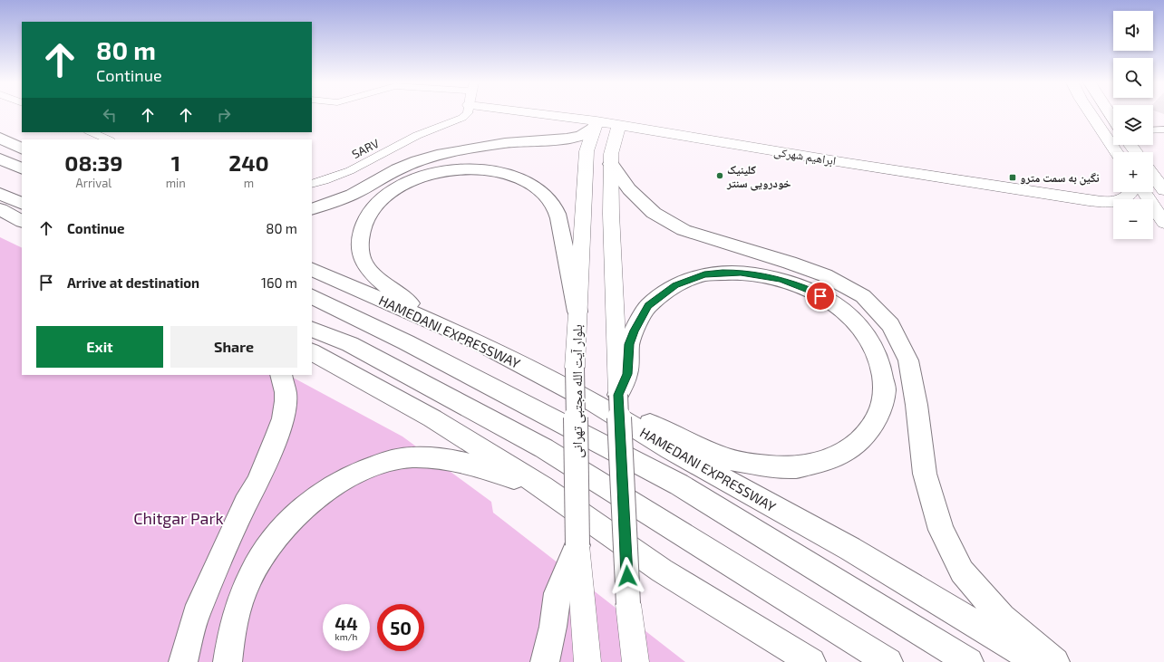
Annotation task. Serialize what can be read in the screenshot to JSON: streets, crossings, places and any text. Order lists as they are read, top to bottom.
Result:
{
  "streets": {
    "highway": ["HAMEDANI EXPRESSWAY"],
    "main road": ["ابراهیم شهرکی", "بلوار آیت الله مجتبی تهرانی"],
    "street": ["SARV"]
  },
  "crossings": [
    ["ابراهیم شهرکی", "بلوار آیت الله مجتبی تهرانی"]
  ],
  "parks": ["Chitgar Park"],
  "places": {
    "other": ["کلینیک خودرویی سنتر"],
    "transit": ["نگین به سمت مترو"]
  },
  "page": {
    "map_buttons": ["+", "−"],
    "turn": ["80 m", "Continue"],
    "eta": [
      "08:39",
      "Arrival",
      "1",
      "min",
      "240",
      "m"
    ],
    "list": [
      {
        "name": "Continue",
        "value": "80 m"
      },
      {
        "name": "Arrive at destination",
        "value": "160 m"
      }
    ],
    "buttons": ["Exit", "Share"],
    "speed": "44 km/h",
    "limit": "50"
  }
}
